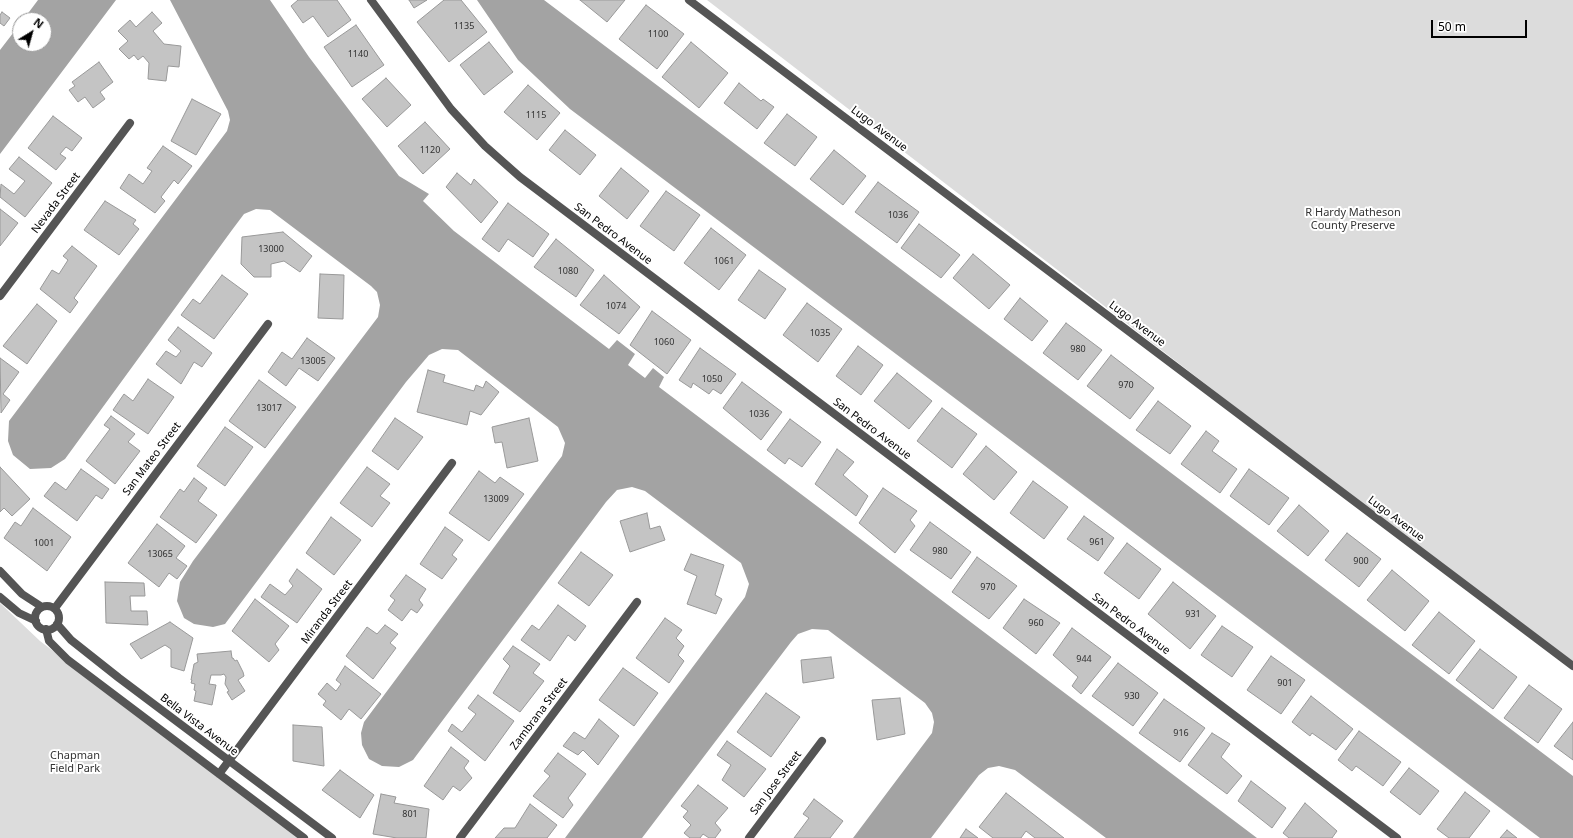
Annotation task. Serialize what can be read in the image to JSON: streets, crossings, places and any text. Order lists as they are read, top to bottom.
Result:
{
  "streets": {
    "street": [
      "Lugo Avenue",
      "Nevada Street",
      "San Pedro Avenue",
      "San Mateo Street",
      "Miranda Street",
      "Zambrana Street",
      "Bella Vista Avenue",
      "San Jose Street"
    ]
  },
  "crossings": [
    ["San Mateo Street", "Bella Vista Avenue"],
    ["Miranda Street", "Bella Vista Avenue"]
  ],
  "parks": ["R Hardy Matheson County Preserve", "Chapman Field Park"],
  "house_numbers": [
    "1135",
    "1100",
    "1140",
    "1115",
    "1120",
    "1036",
    "13000",
    "1061",
    "1080",
    "1074",
    "1035",
    "1060",
    "980",
    "13005",
    "1050",
    "970",
    "13017",
    "1036",
    "13009",
    "961",
    "1001",
    "980",
    "13065",
    "900",
    "970",
    "931",
    "960",
    "944",
    "901",
    "930",
    "916",
    "801"
  ],
  "scale_bar": "50 m",
  "north": "top right"
}
